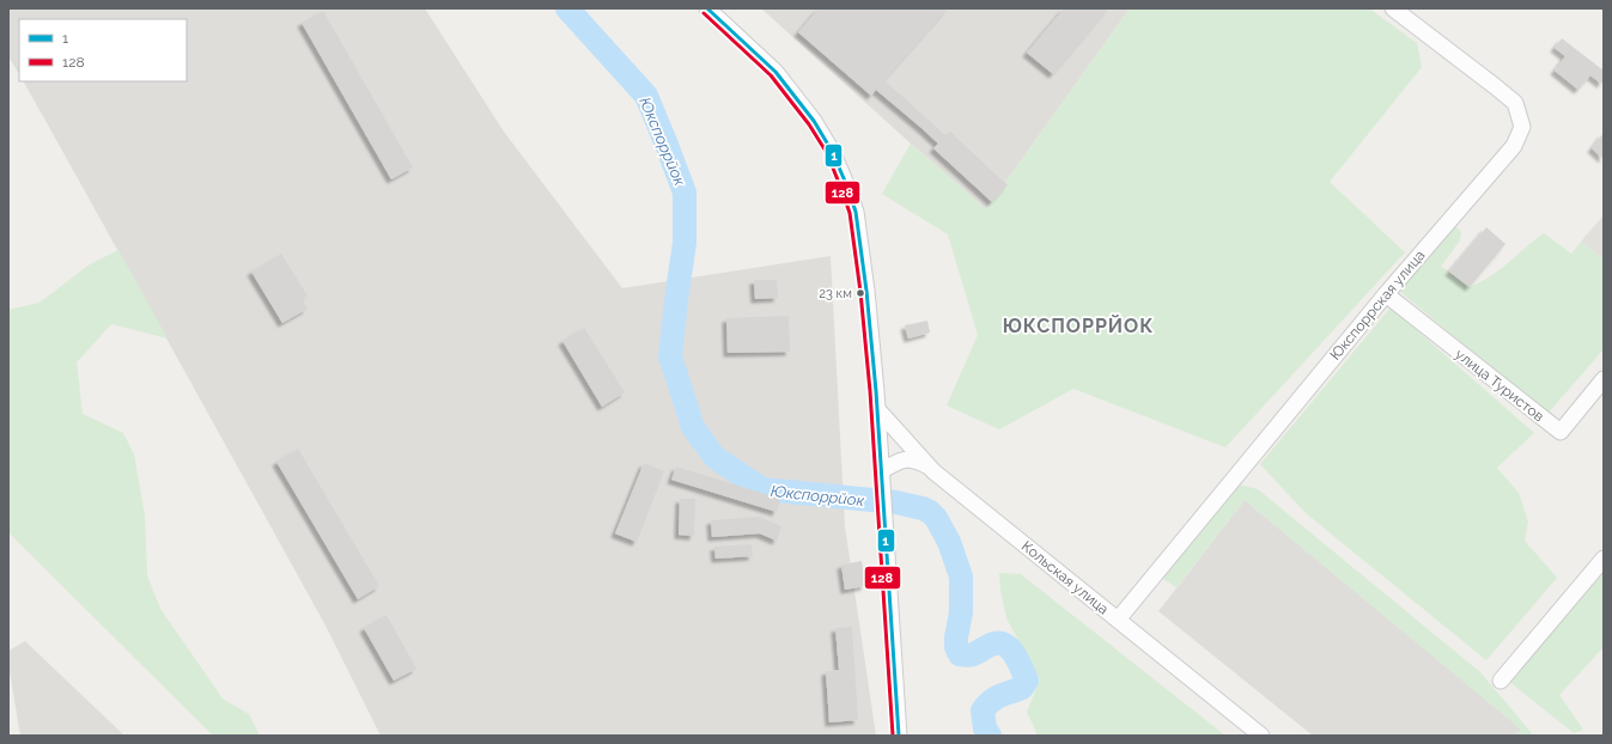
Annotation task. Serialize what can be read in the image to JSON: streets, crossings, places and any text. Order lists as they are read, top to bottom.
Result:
{
  "streets": {
    "street": ["Юкспоррская улица", "улица Туристов", "Кольская улица"]
  },
  "crossings": [
    ["Юкспоррская улица", "улица Туристов"],
    ["Юкспоррская улица", "Кольская улица"]
  ],
  "districts": ["ЮКСПОРРЙОК"],
  "water": ["Юкспоррйок"],
  "places": ["23 км"],
  "lines": ["transit line 1", "transit line 128"],
  "legend": ["1", "128"]
}
